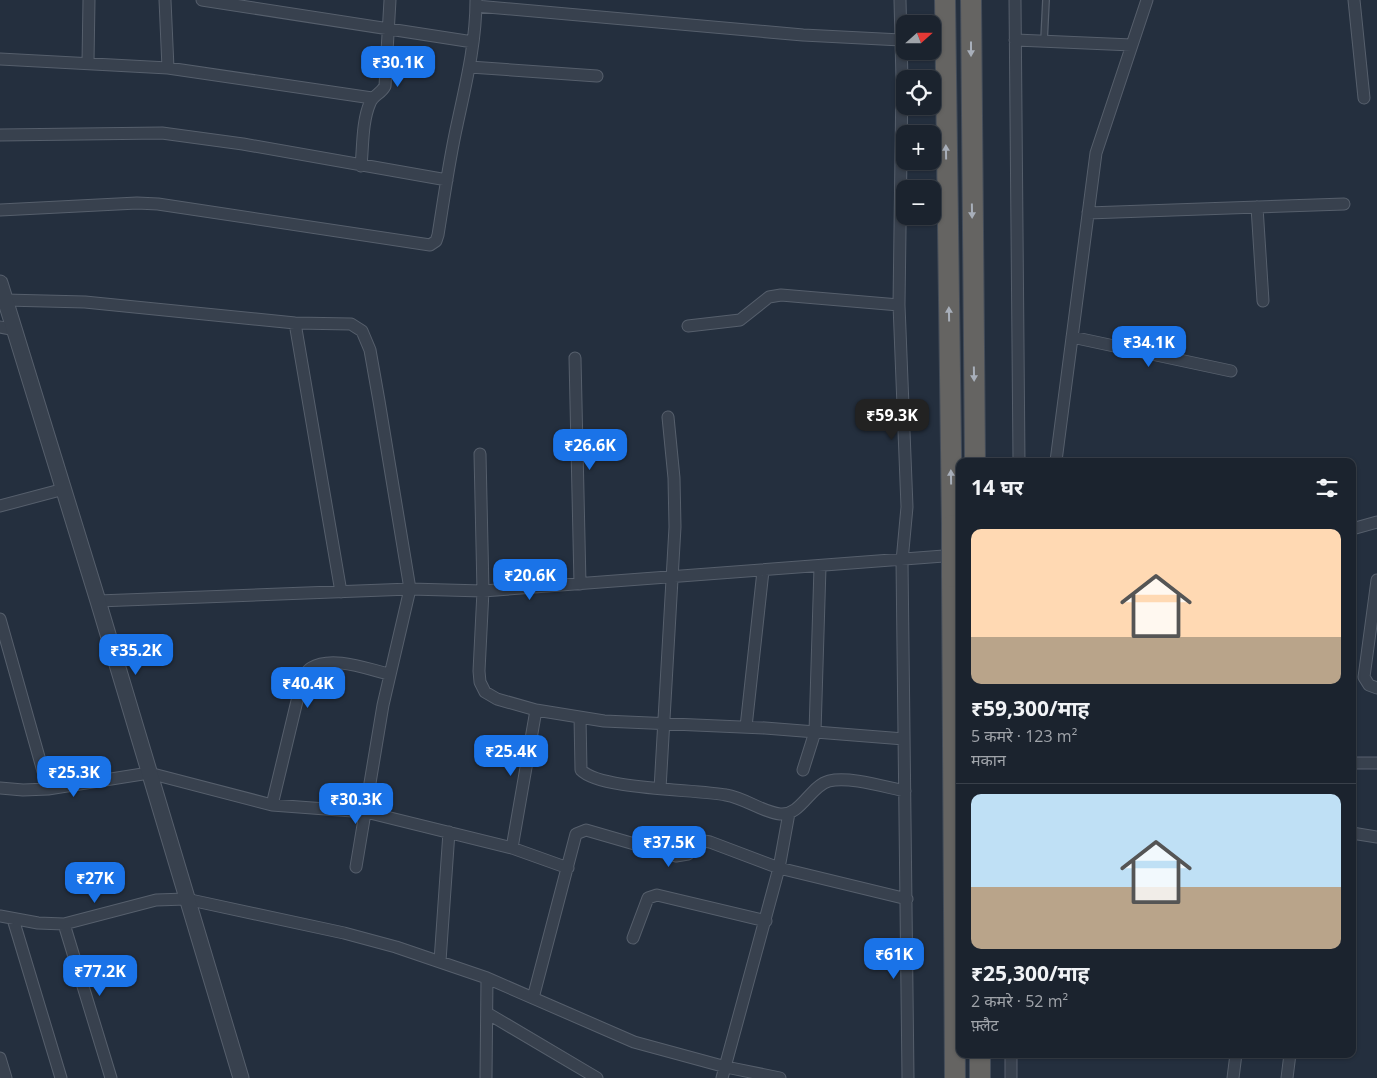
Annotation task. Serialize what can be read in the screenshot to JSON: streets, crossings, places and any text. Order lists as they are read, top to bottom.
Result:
{
  "north": "right",
  "page": {
    "map_buttons": ["+", "−"],
    "price": [
      "₹30.1K",
      "₹34.1K",
      "₹59.3K",
      "₹26.6K",
      "₹20.6K",
      "₹35.2K",
      "₹40.4K",
      "₹25.4K",
      "₹25.3K",
      "₹30.3K",
      "₹37.5K",
      "₹27K",
      "₹61K",
      "₹77.2K"
    ],
    "heading": "14 घर",
    "list": [
      {
        "name": "₹59,300/माह",
        "note": "5 कमरे · 123 m² · मकान"
      },
      {
        "name": "₹25,300/माह",
        "note": "2 कमरे · 52 m² · फ़्लैट"
      }
    ]
  }
}
